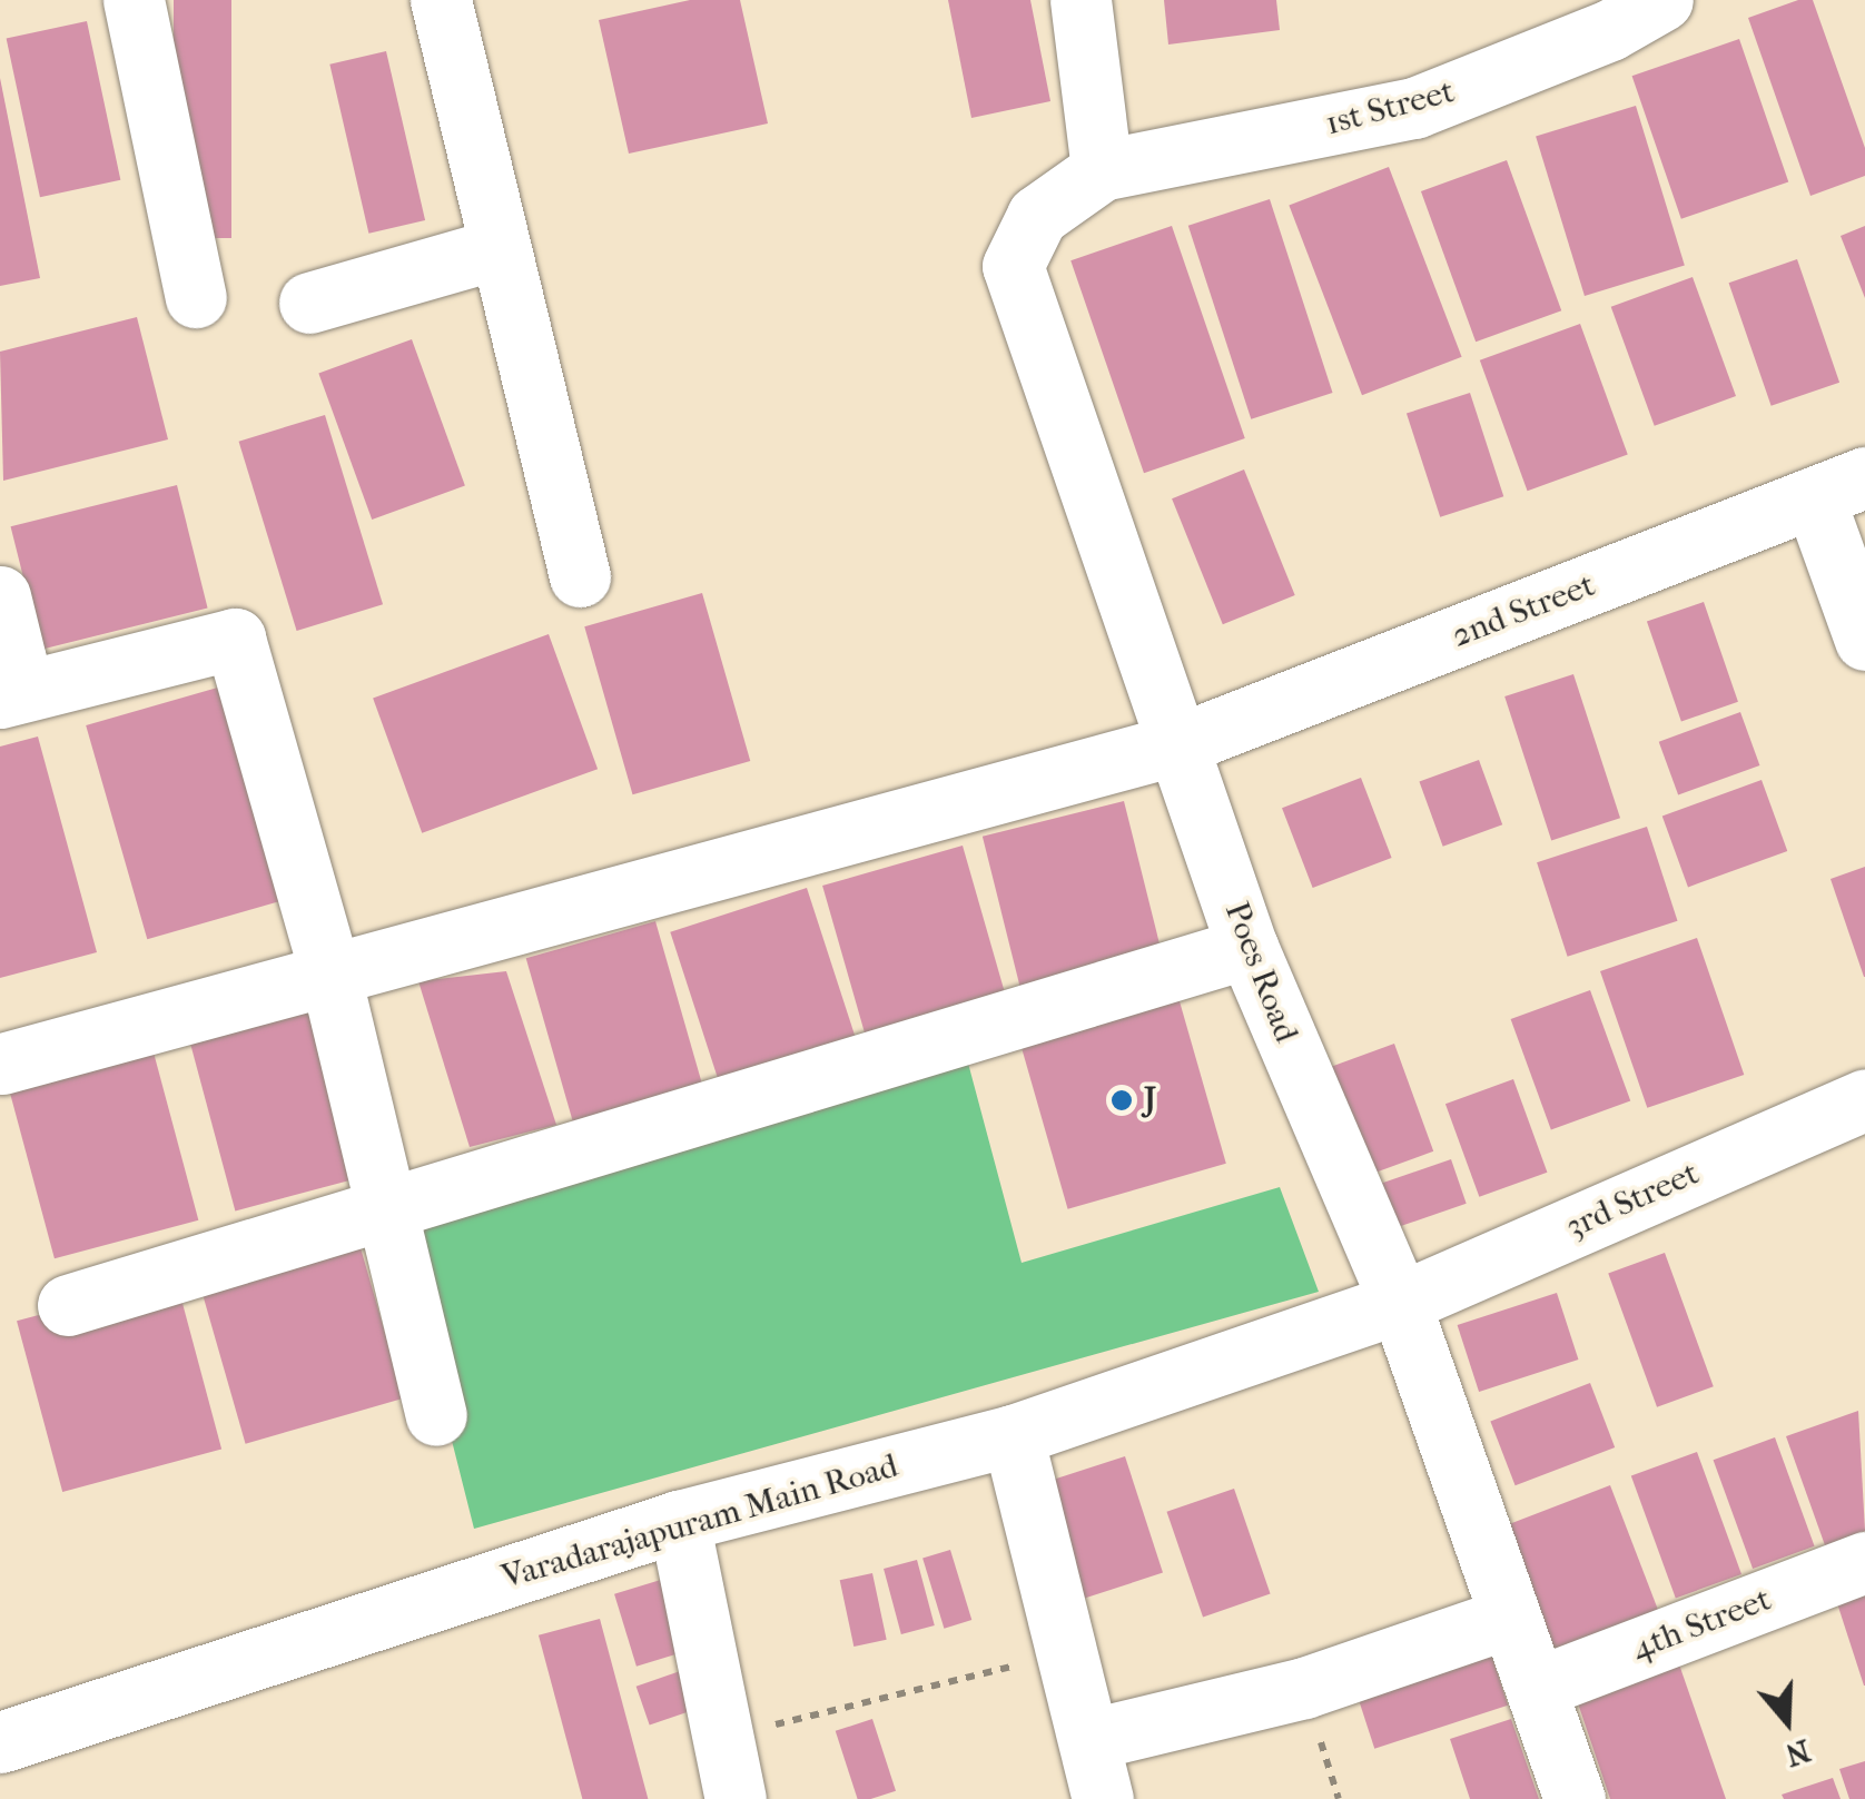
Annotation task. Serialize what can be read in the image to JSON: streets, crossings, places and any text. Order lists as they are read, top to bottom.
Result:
{
  "streets": {
    "street": [
      "1st Street",
      "2nd Street",
      "Poes Road",
      "3rd Street",
      "Varadarajapuram Main Road",
      "4th Street"
    ]
  },
  "crossings": [
    ["1st Street", "Poes Road"],
    ["2nd Street", "Poes Road"],
    ["Poes Road", "3rd Street"],
    ["Poes Road", "Varadarajapuram Main Road"],
    ["Poes Road", "4th Street"],
    ["3rd Street", "Varadarajapuram Main Road"]
  ],
  "places": ["J"],
  "north": "bottom"
}
